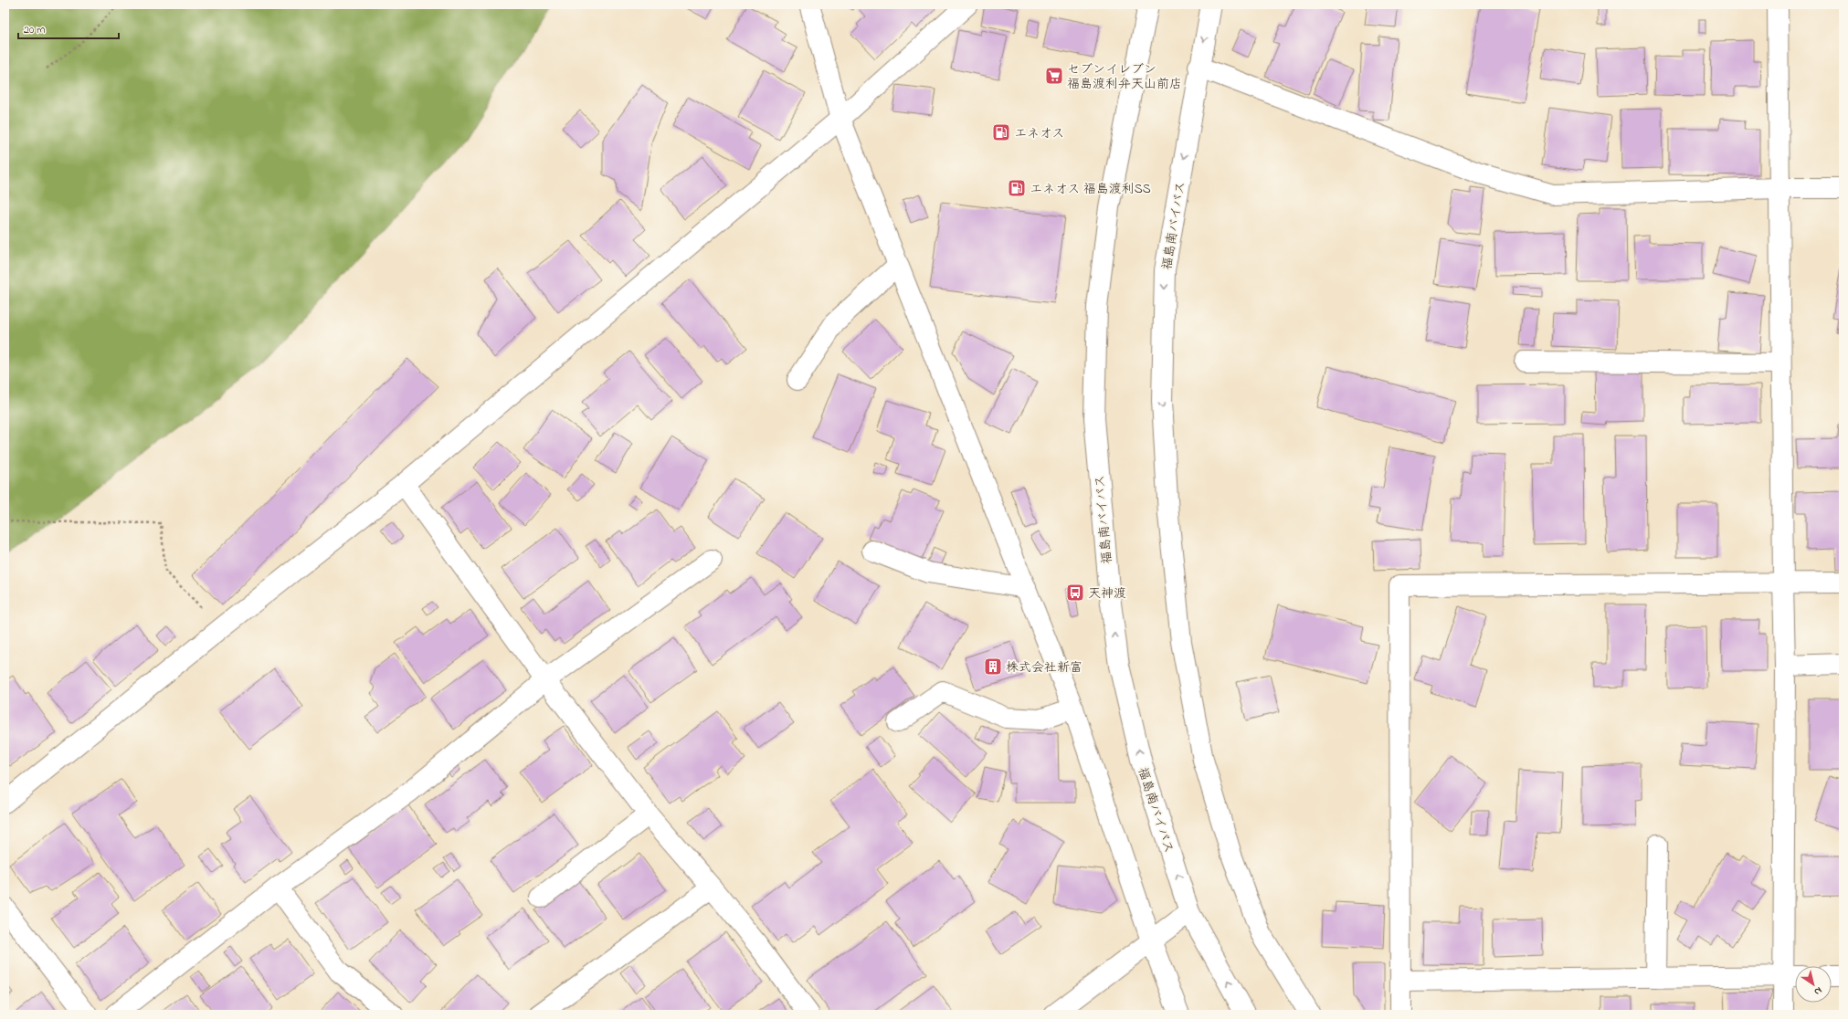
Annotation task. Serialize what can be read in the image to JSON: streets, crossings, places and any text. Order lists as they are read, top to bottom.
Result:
{
  "streets": {
    "main road": ["福島南バイパス"]
  },
  "places": {
    "supermarket": ["セブンイレブン 福島渡利弁天山前店"],
    "fuel station": ["エネオス", "エネオス 福島渡利SS"],
    "bus stop": ["天神渡"],
    "building": ["株式会社新富"]
  },
  "scale_bar": "20 m",
  "north": "bottom right"
}
